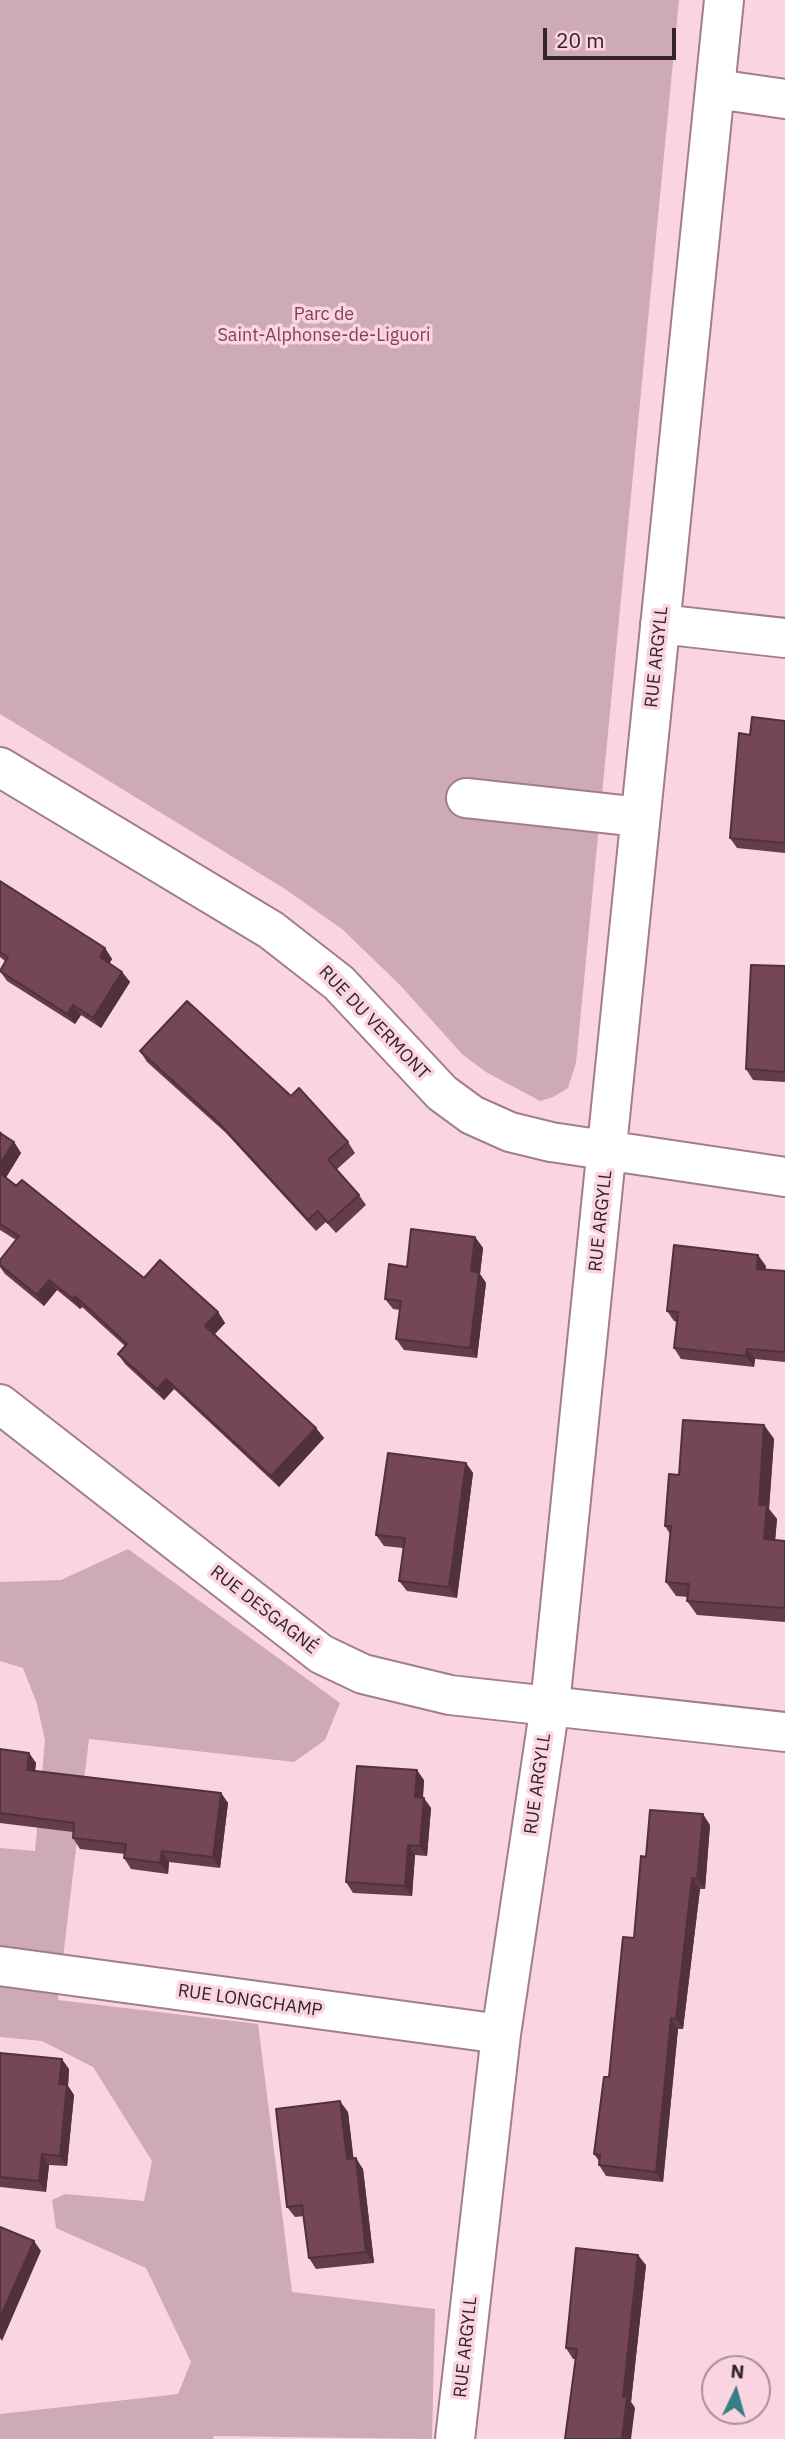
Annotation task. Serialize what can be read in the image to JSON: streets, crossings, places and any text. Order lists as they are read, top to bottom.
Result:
{
  "streets": {
    "street": [
      "RUE ARGYLL",
      "RUE DU VERMONT",
      "RUE DESGAGNÉ",
      "RUE LONGCHAMP"
    ]
  },
  "crossings": [
    ["RUE ARGYLL", "RUE DU VERMONT"],
    ["RUE ARGYLL", "RUE DESGAGNÉ"],
    ["RUE ARGYLL", "RUE LONGCHAMP"]
  ],
  "parks": ["Parc de Saint-Alphonse-de-Liguori"],
  "scale_bar": "20 m",
  "north": "top"
}
